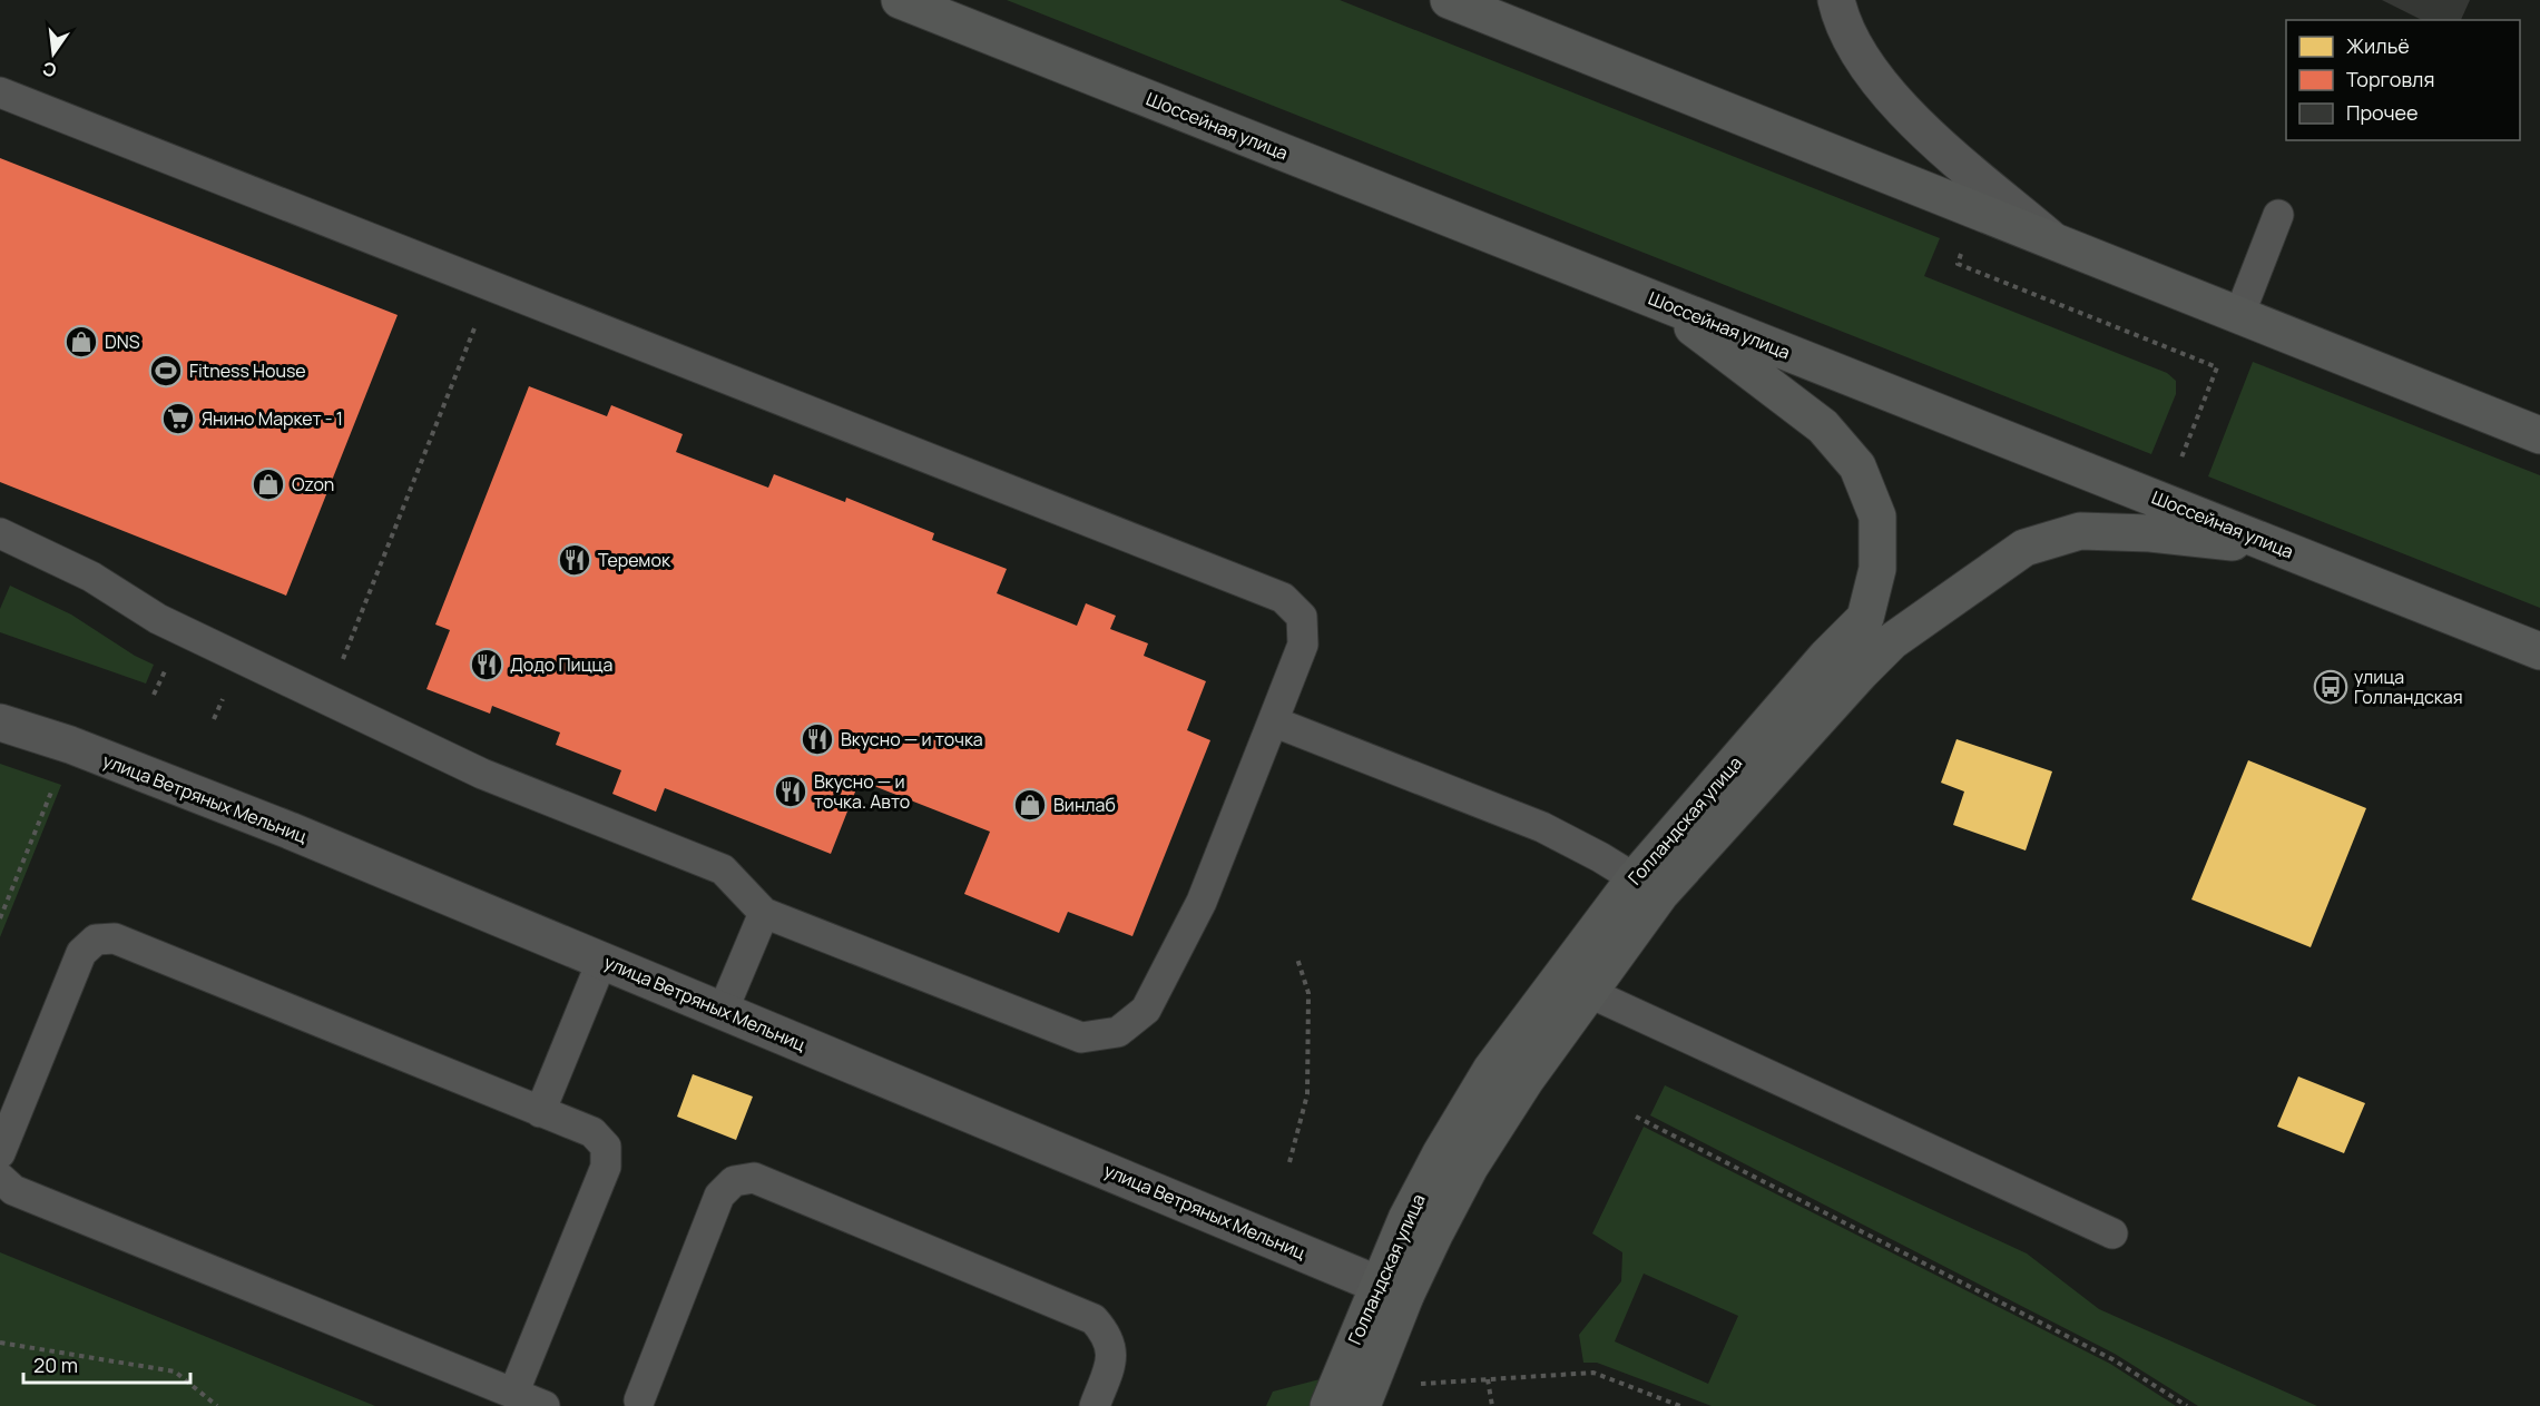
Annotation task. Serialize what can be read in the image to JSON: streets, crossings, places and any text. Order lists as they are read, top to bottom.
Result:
{
  "streets": {
    "main road": ["Шоссейная улица", "Голландская улица"],
    "street": ["улица Ветряных Мельниц"]
  },
  "crossings": [
    ["Шоссейная улица", "Голландская улица"],
    ["улица Ветряных Мельниц", "Голландская улица"]
  ],
  "places": {
    "shop": ["DNS", "Ozon", "Винлаб"],
    "sports": ["Fitness House"],
    "supermarket": ["Янино Маркет - 1"],
    "restaurant": [
      "Теремок",
      "Додо Пицца",
      "Вкусно — и точка",
      "Вкусно — и точка. Авто"
    ],
    "bus stop": ["улица Голландская"]
  },
  "legend": ["Жильё", "Торговля", "Прочее"],
  "scale_bar": "20 m",
  "north": "bottom"
}
